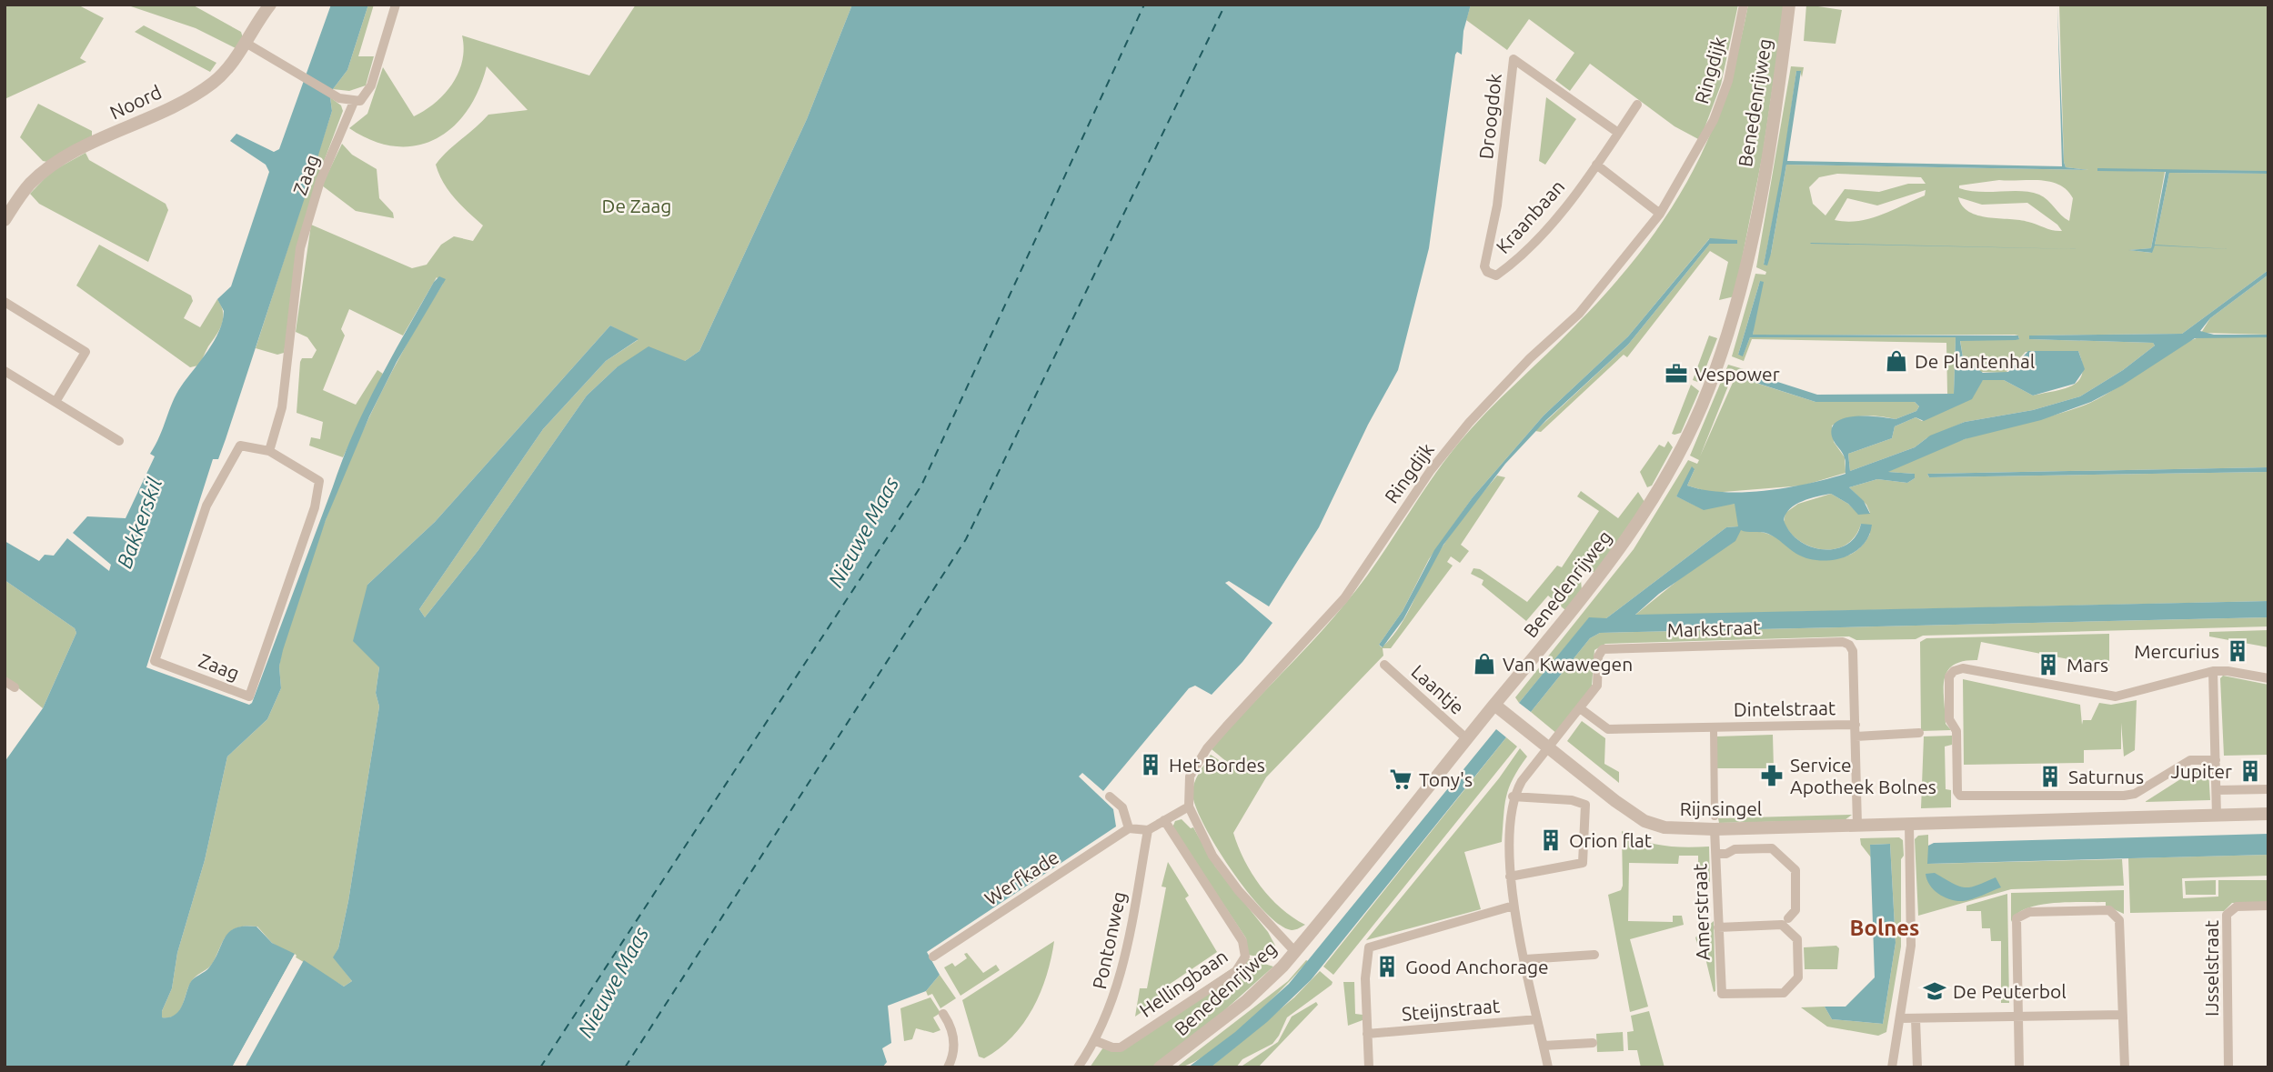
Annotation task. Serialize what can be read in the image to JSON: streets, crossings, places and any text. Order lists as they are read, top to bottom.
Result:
{
  "streets": {
    "street": [
      "Ringdijk",
      "Noord",
      "Benedenrijweg",
      "Droogdok",
      "Zaag",
      "Kraanbaan",
      "Markstraat",
      "Laantje",
      "Dintelstraat",
      "Rijnsingel",
      "Werfkade",
      "Amerstraat",
      "Pontonweg",
      "IJsselstraat",
      "Hellingbaan",
      "Steijnstraat"
    ]
  },
  "crossings": [
    ["Ringdijk", "Benedenrijweg"],
    ["Benedenrijweg", "Laantje"],
    ["Benedenrijweg", "Rijnsingel"],
    ["Droogdok", "Kraanbaan"],
    ["Markstraat", "Dintelstraat"],
    ["Markstraat", "Rijnsingel"],
    ["Dintelstraat", "Rijnsingel"],
    ["Dintelstraat", "Amerstraat"],
    ["Rijnsingel", "Amerstraat"],
    ["Pontonweg", "Hellingbaan"]
  ],
  "districts": ["Bolnes"],
  "water": ["Bakkerskil", "Nieuwe Maas"],
  "parks": ["De Zaag"],
  "places": {
    "shop": ["De Plantenhal", "Van Kwawegen"],
    "office": ["Vespower"],
    "building": [
      "Mercurius",
      "Mars",
      "Het Bordes",
      "Jupiter",
      "Saturnus",
      "Orion flat",
      "Good Anchorage"
    ],
    "pharmacy": ["Service Apotheek Bolnes"],
    "supermarket": ["Tony's"],
    "school or university": ["De Peuterbol"]
  }
}
